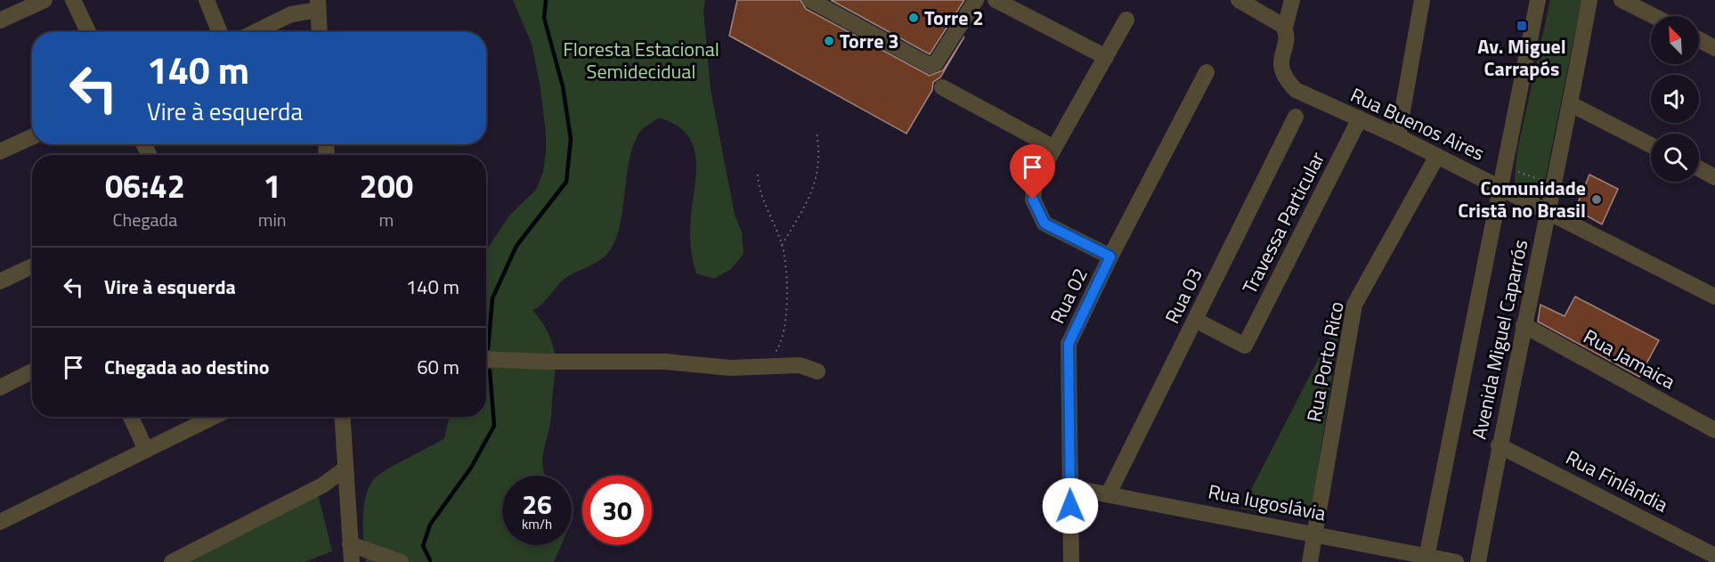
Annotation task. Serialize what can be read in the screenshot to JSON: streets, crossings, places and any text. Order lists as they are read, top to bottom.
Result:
{
  "streets": {
    "street": [
      "Rua Buenos Aires",
      "Travessa Particular",
      "Rua 02",
      "Rua 03",
      "Avenida Miguel Caparrós",
      "Rua Jamaica",
      "Rua Porto Rico",
      "Rua Finlândia",
      "Rua Iugoslávia"
    ]
  },
  "crossings": [
    ["Rua Buenos Aires", "Travessa Particular"],
    ["Rua Buenos Aires", "Avenida Miguel Caparrós"],
    ["Rua Buenos Aires", "Rua Porto Rico"],
    ["Travessa Particular", "Rua 03"],
    ["Rua 02", "Rua Iugoslávia"],
    ["Rua 03", "Rua Iugoslávia"],
    ["Avenida Miguel Caparrós", "Rua Jamaica"],
    ["Avenida Miguel Caparrós", "Rua Finlândia"],
    ["Avenida Miguel Caparrós", "Rua Iugoslávia"],
    ["Rua Porto Rico", "Rua Iugoslávia"]
  ],
  "parks": ["Floresta Estacional Semidecidual"],
  "places": {
    "other": ["Torre 2", "Torre 3", "Comunidade Cristã no Brasil"],
    "transit": ["Av. Miguel Carrapós"]
  },
  "north": "top left",
  "page": {
    "turn": ["140 m", "Vire à esquerda"],
    "eta": [
      "06:42",
      "Chegada",
      "1",
      "min",
      "200",
      "m"
    ],
    "list": [
      {
        "name": "Vire à esquerda",
        "value": "140 m"
      },
      {
        "name": "Chegada ao destino",
        "value": "60 m"
      }
    ],
    "speed": "26 km/h",
    "limit": "30"
  }
}
